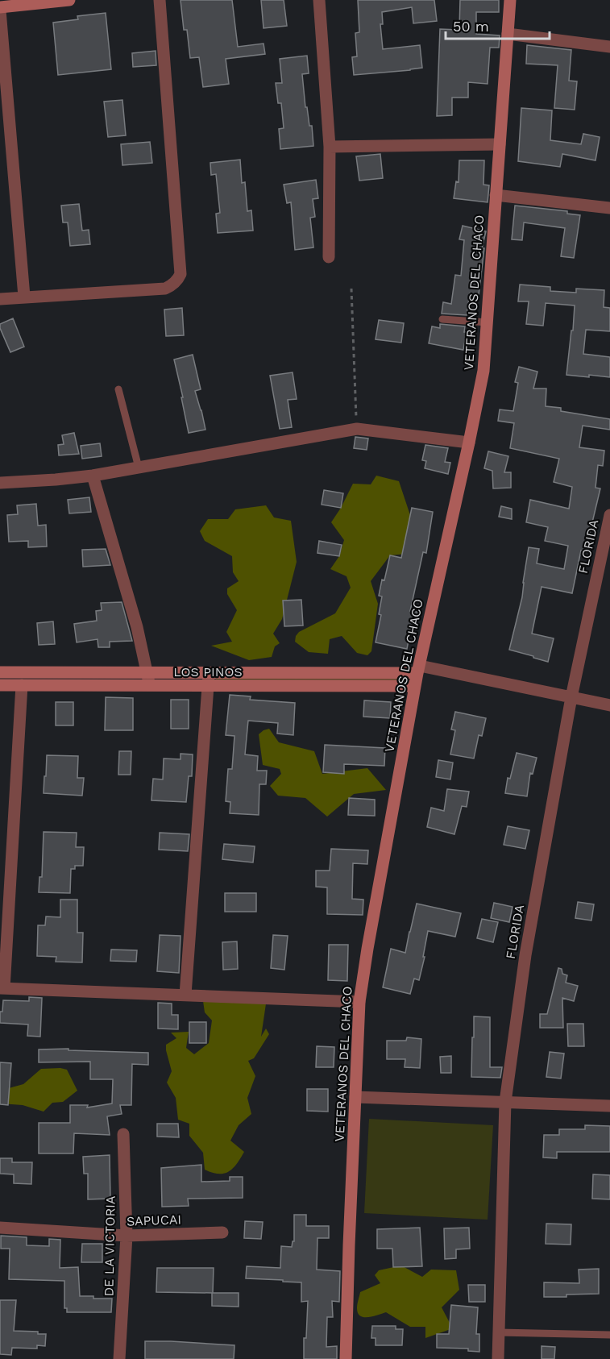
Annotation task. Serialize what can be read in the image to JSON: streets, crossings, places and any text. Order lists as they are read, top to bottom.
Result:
{
  "streets": {
    "street": [
      "VETERANOS DEL CHACO",
      "FLORIDA",
      "LOS PINOS",
      "SAPUCAI",
      "DE LA VICTORIA"
    ]
  },
  "crossings": [
    ["VETERANOS DEL CHACO", "LOS PINOS"],
    ["SAPUCAI", "DE LA VICTORIA"]
  ],
  "scale_bar": "50 m"
}
